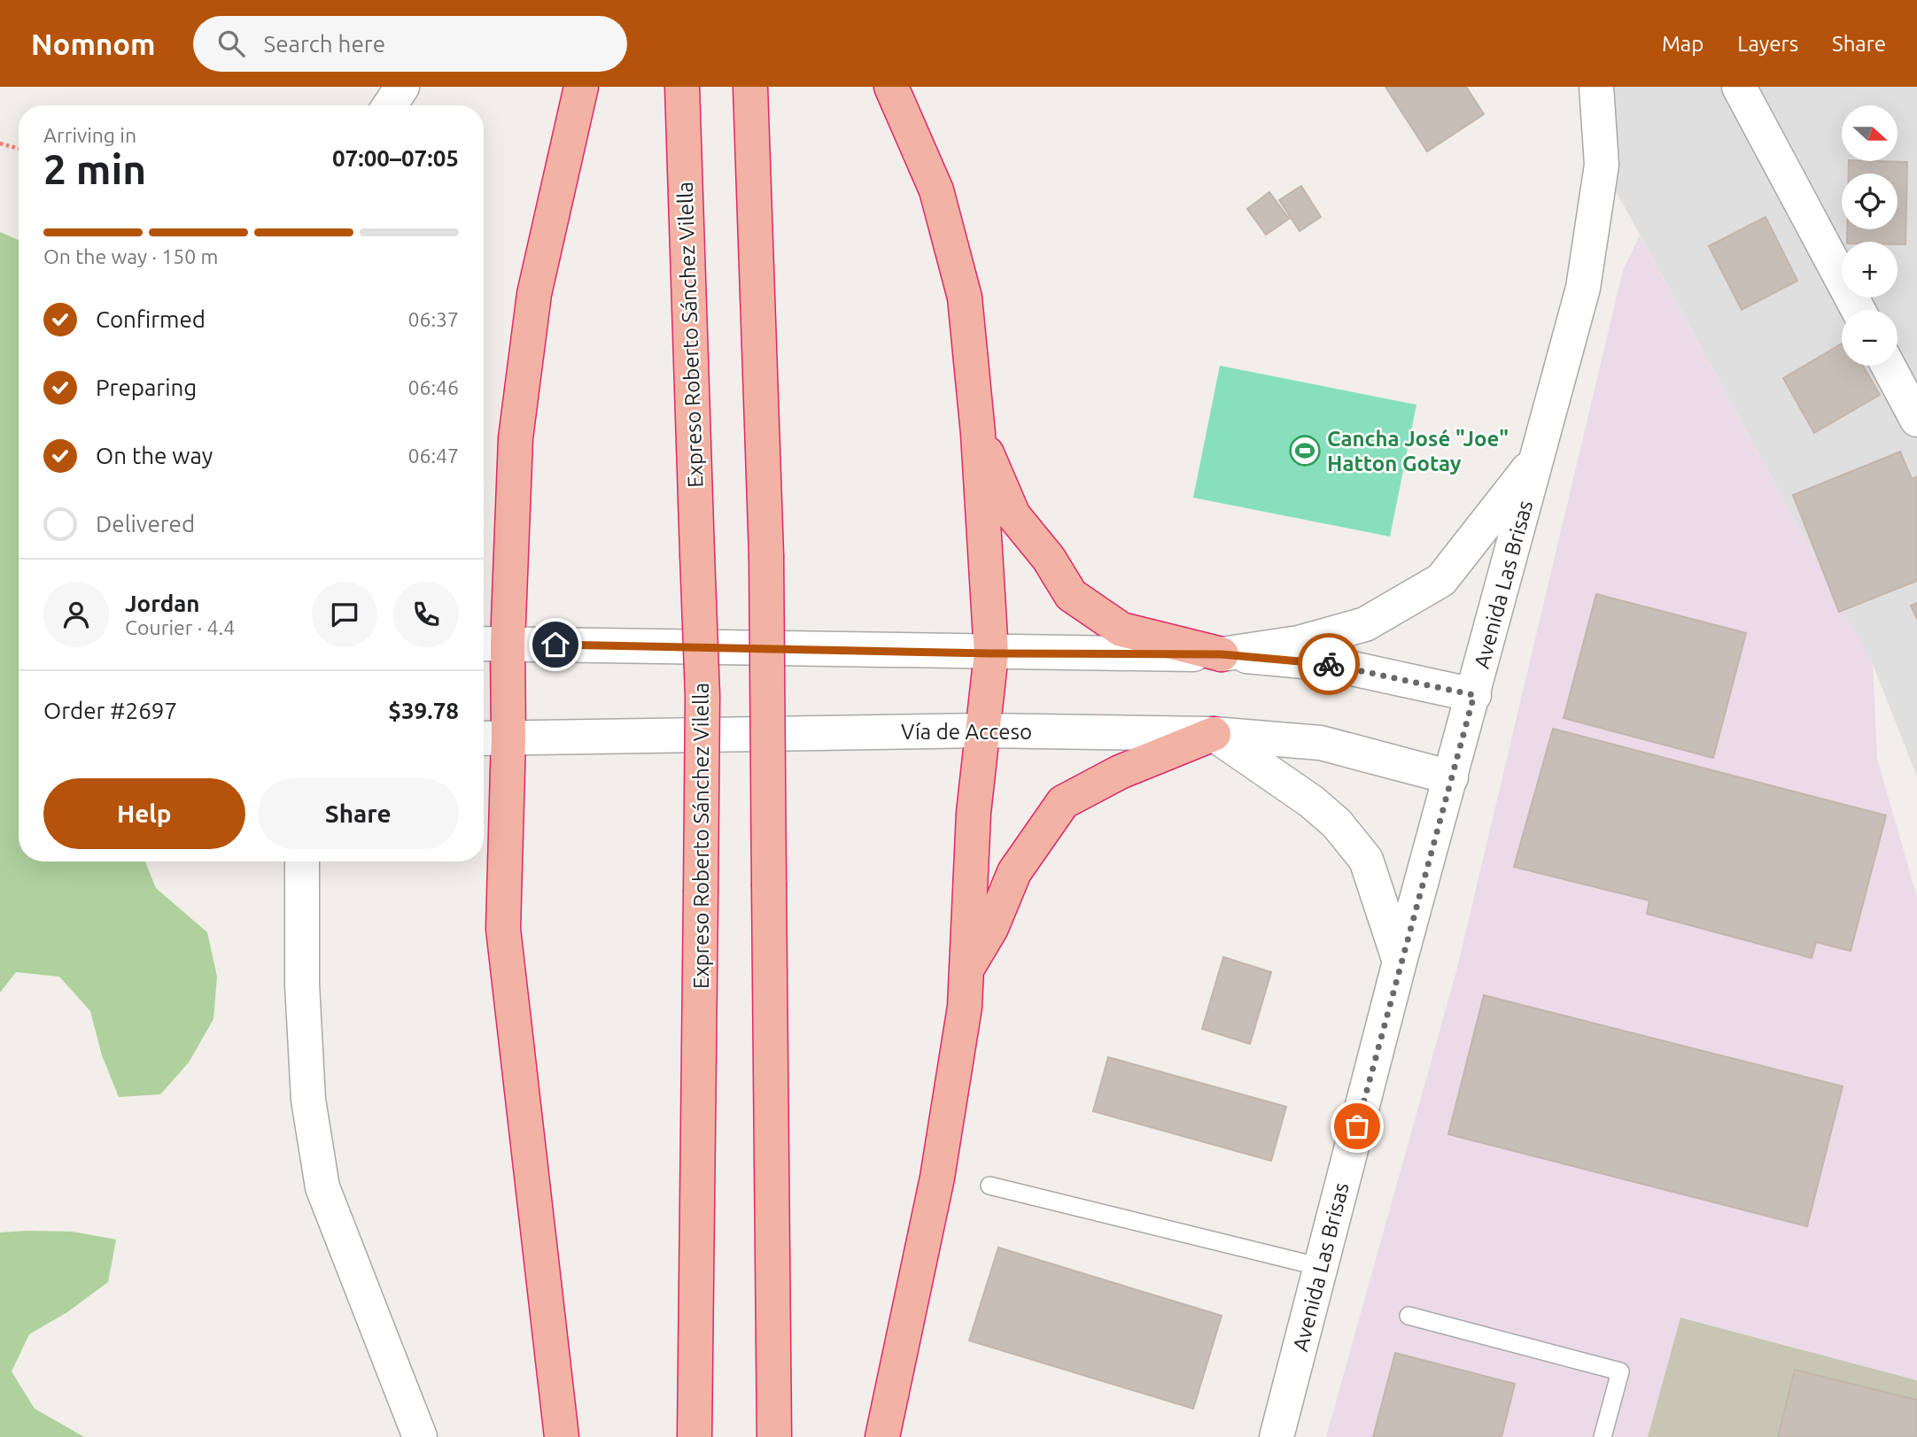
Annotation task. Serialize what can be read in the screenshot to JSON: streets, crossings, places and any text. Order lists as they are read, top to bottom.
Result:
{
  "streets": {
    "highway": ["Expreso Roberto Sánchez Vilella"],
    "street": ["Avenida Las Brisas", "Vía de Acceso"]
  },
  "crossings": [
    ["Avenida Las Brisas", "Vía de Acceso"]
  ],
  "places": {
    "sports": ["Cancha José \"Joe\" Hatton Gotay"]
  },
  "north": "right",
  "page": {
    "header": "Nomnom",
    "search": "Search here",
    "nav": ["Map", "Layers", "Share"],
    "map_buttons": ["+", "−"],
    "heading": ["2 min", "Arriving in", "07:00–07:05"],
    "panel": [
      "Jordan",
      "Courier · 4.4",
      "Order #2697",
      "$39.78"
    ],
    "bar": "On the way · 150 m",
    "list": [
      ["Confirmed", "06:37"],
      ["Preparing", "06:46"],
      ["On the way", "06:47"],
      "Delivered"
    ],
    "buttons": ["Help", "Share"]
  }
}
